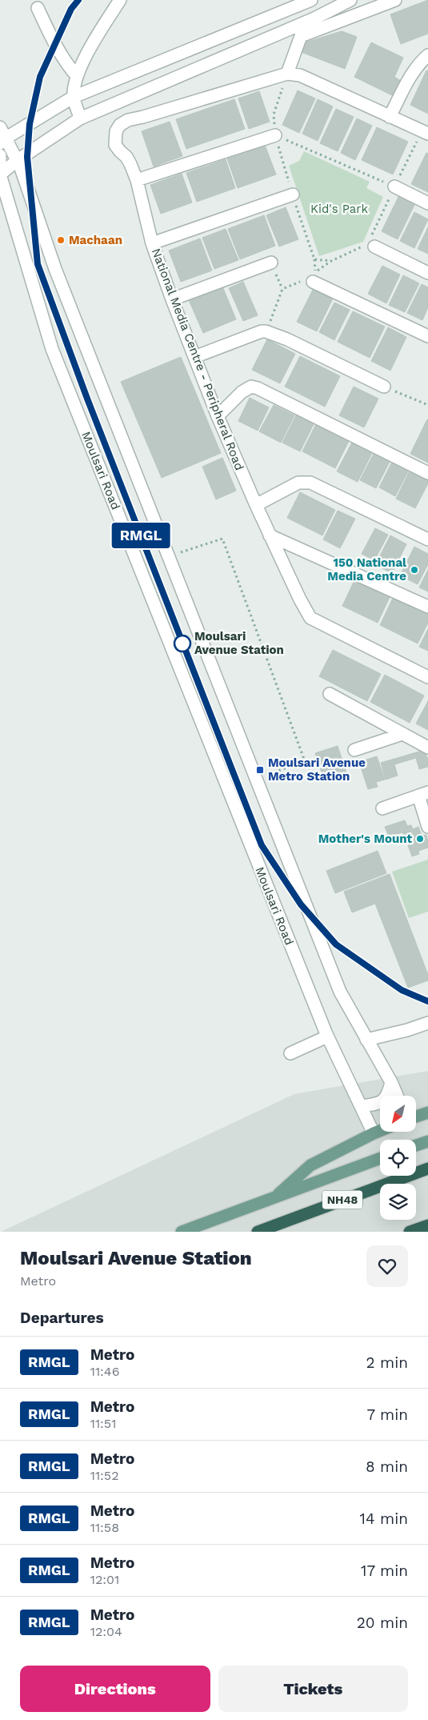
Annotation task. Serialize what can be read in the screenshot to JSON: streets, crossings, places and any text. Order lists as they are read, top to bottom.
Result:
{
  "streets": {
    "highway": ["NH48"],
    "street": ["National Media Centre - Peripheral Road", "Moulsari Road"]
  },
  "parks": ["Kid's Park"],
  "places": {
    "other": [
      "Machaan",
      "150 National Media Centre",
      "Moulsari Avenue Station",
      "Mother's Mount"
    ],
    "transit": ["Moulsari Avenue Metro Station"]
  },
  "lines": ["metro line RMGL"],
  "north": "bottom left",
  "page": {
    "on_map": "RMGL",
    "heading": [
      ["Moulsari Avenue Station", "Metro"],
      "Departures"
    ],
    "list": [
      {
        "mark": "RMGL",
        "name": "Metro",
        "note": "11:46",
        "value": "2 min"
      },
      {
        "mark": "RMGL",
        "name": "Metro",
        "note": "11:51",
        "value": "7 min"
      },
      {
        "mark": "RMGL",
        "name": "Metro",
        "note": "11:52",
        "value": "8 min"
      },
      {
        "mark": "RMGL",
        "name": "Metro",
        "note": "11:58",
        "value": "14 min"
      },
      {
        "mark": "RMGL",
        "name": "Metro",
        "note": "12:01",
        "value": "17 min"
      },
      {
        "mark": "RMGL",
        "name": "Metro",
        "note": "12:04",
        "value": "20 min"
      }
    ],
    "buttons": ["Directions", "Tickets"]
  }
}
